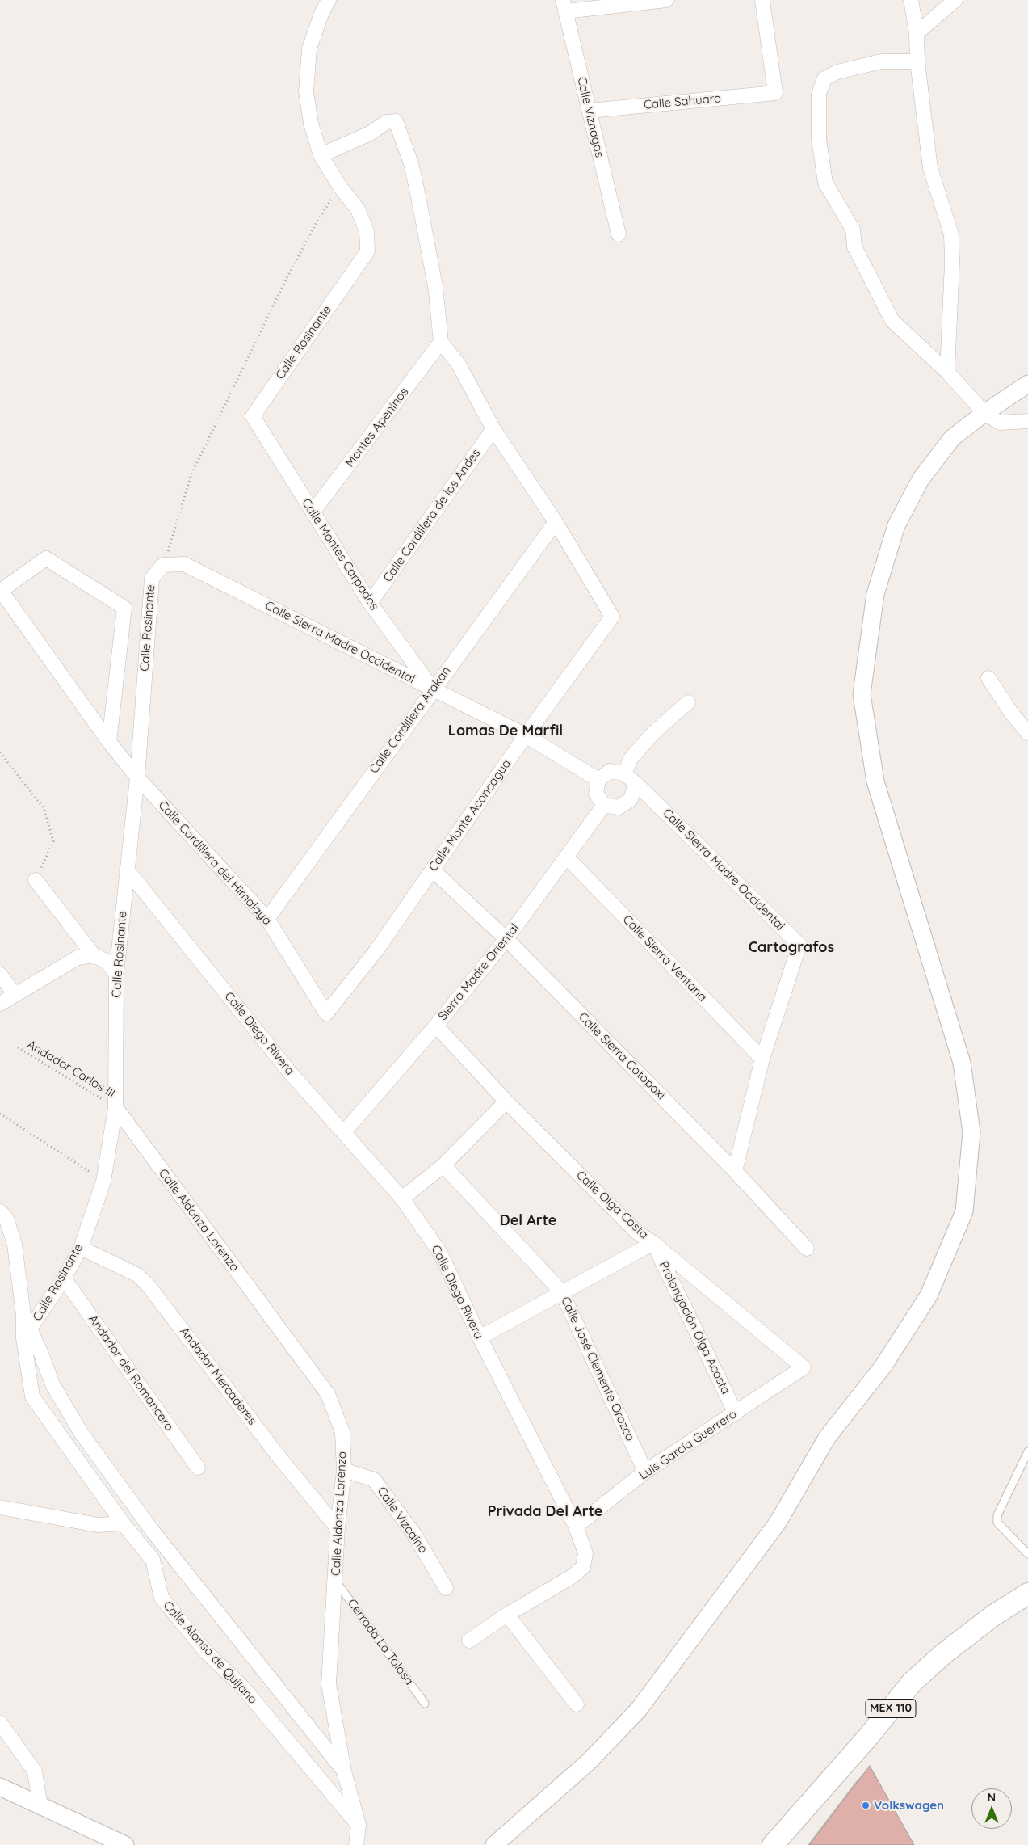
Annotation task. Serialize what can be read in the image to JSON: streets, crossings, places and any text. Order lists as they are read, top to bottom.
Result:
{
  "streets": {
    "main road": ["MEX 110"],
    "street": [
      "Calle Sahuaro",
      "Calle Viznagas",
      "Calle Rosinante",
      "Montes Apeninos",
      "Calle Cordillera de los Andes",
      "Calle Montes Carpados",
      "Calle Sierra Madre Occidental",
      "Calle Cordillera Arakan",
      "Calle Monte Aconcagua",
      "Calle Cordillera del Himalaya",
      "Calle Sierra Ventana",
      "Sierra Madre Oriental",
      "Calle Diego Rivera",
      "Calle Sierra Cotopaxi",
      "Calle Olga Costa",
      "Calle Aldonza Lorenzo",
      "Prolongación Olga Acosta",
      "Calle José Clemente Orozco",
      "Andador del Romancero",
      "Andador Mercaderes",
      "Luis García Guerrero",
      "Calle Vizcaíno",
      "Calle Alonso de Quijano"
    ],
    "lane": ["Cerrada La Tolosa"],
    "path": ["Andador Carlos III"]
  },
  "crossings": [
    ["Calle Sahuaro", "Calle Viznagas"],
    ["Calle Rosinante", "Calle Montes Carpados"],
    ["Calle Rosinante", "Calle Sierra Madre Occidental"],
    ["Calle Rosinante", "Calle Cordillera del Himalaya"],
    ["Calle Rosinante", "Calle Diego Rivera"],
    ["Calle Rosinante", "Andador Carlos III"],
    ["Calle Rosinante", "Calle Aldonza Lorenzo"],
    ["Calle Rosinante", "Andador del Romancero"],
    ["Calle Rosinante", "Andador Mercaderes"],
    ["Calle Rosinante", "Calle Alonso de Quijano"],
    ["Montes Apeninos", "Calle Montes Carpados"],
    ["Calle Cordillera de los Andes", "Calle Montes Carpados"],
    ["Calle Montes Carpados", "Calle Sierra Madre Occidental"],
    ["Calle Montes Carpados", "Calle Cordillera Arakan"],
    ["Calle Sierra Madre Occidental", "Calle Cordillera Arakan"],
    ["Calle Sierra Madre Occidental", "Calle Monte Aconcagua"],
    ["Calle Sierra Madre Occidental", "Calle Sierra Ventana"],
    ["Calle Sierra Madre Occidental", "Sierra Madre Oriental"],
    ["Calle Sierra Madre Occidental", "Calle Sierra Cotopaxi"],
    ["Calle Cordillera Arakan", "Calle Monte Aconcagua"],
    ["Calle Cordillera Arakan", "Calle Cordillera del Himalaya"],
    ["Calle Monte Aconcagua", "Calle Cordillera del Himalaya"],
    ["Calle Monte Aconcagua", "Calle Sierra Cotopaxi"],
    ["Calle Sierra Ventana", "Sierra Madre Oriental"],
    ["Sierra Madre Oriental", "Calle Diego Rivera"],
    ["Sierra Madre Oriental", "Calle Sierra Cotopaxi"],
    ["Sierra Madre Oriental", "Calle Olga Costa"],
    ["Calle Diego Rivera", "Luis García Guerrero"],
    ["Andador Carlos III", "Calle Aldonza Lorenzo"],
    ["Calle Olga Costa", "Prolongación Olga Acosta"],
    ["Calle Olga Costa", "Luis García Guerrero"],
    ["Calle Aldonza Lorenzo", "Andador Mercaderes"],
    ["Calle Aldonza Lorenzo", "Calle Vizcaíno"],
    ["Calle Aldonza Lorenzo", "Cerrada La Tolosa"],
    ["Calle Aldonza Lorenzo", "Calle Alonso de Quijano"],
    ["Prolongación Olga Acosta", "Luis García Guerrero"],
    ["Calle José Clemente Orozco", "Luis García Guerrero"]
  ],
  "districts": [
    "Lomas De Marfil",
    "Cartografos",
    "Del Arte",
    "Privada Del Arte"
  ],
  "places": ["Volkswagen"],
  "north": "top"
}
